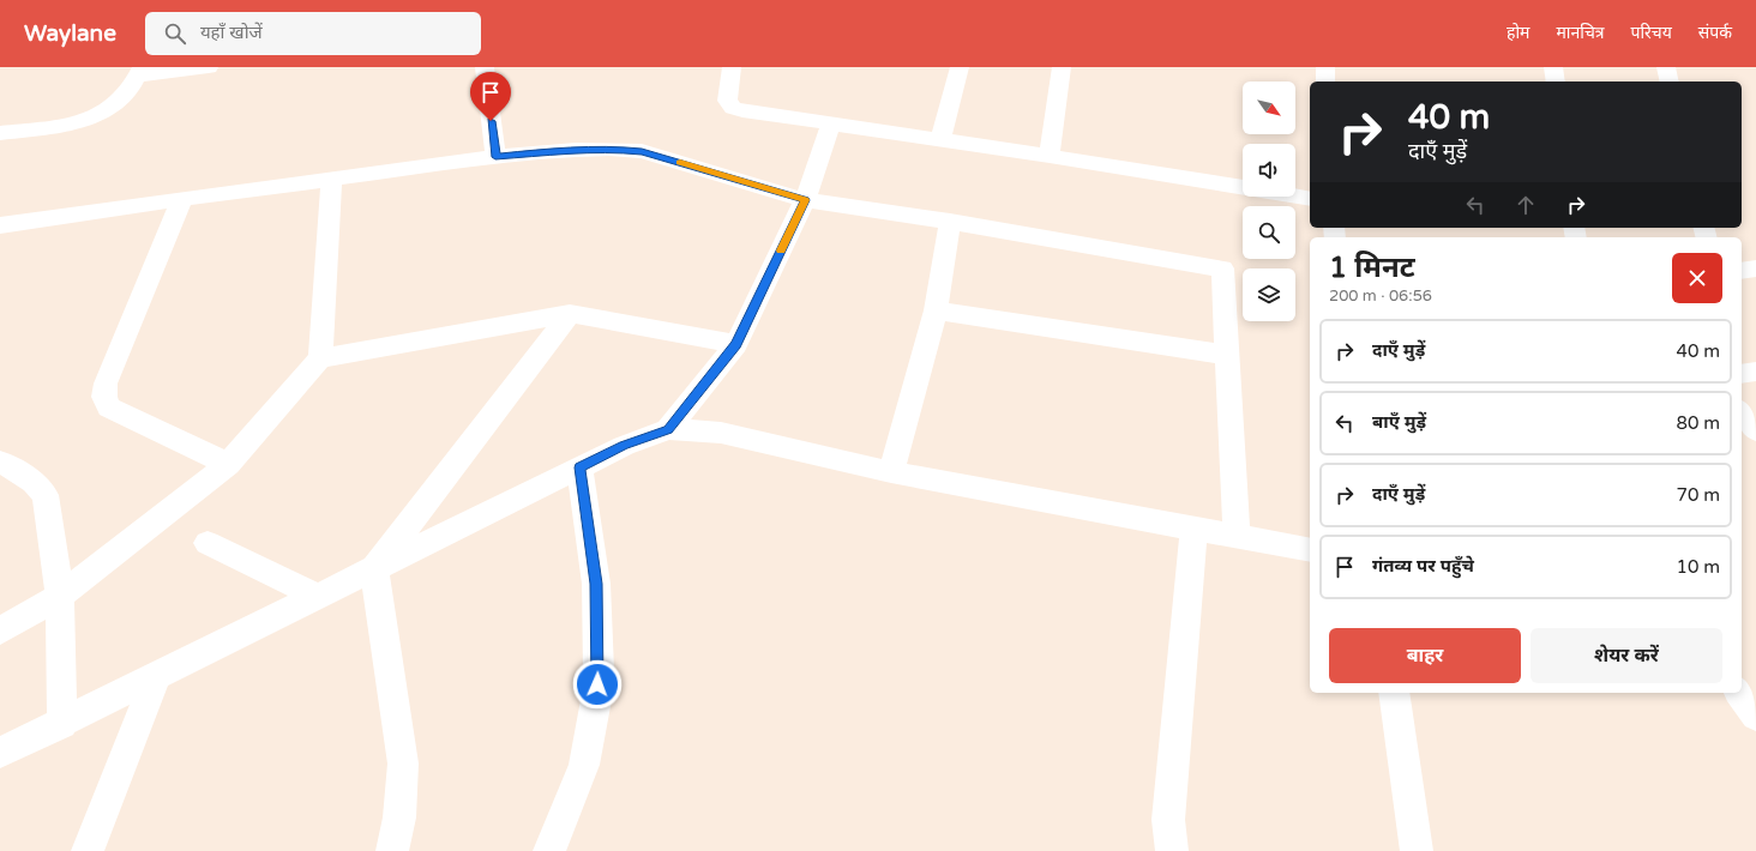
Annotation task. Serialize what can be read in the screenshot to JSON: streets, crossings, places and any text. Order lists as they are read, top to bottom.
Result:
{
  "north": "bottom right",
  "page": {
    "header": "Waylane",
    "search": "यहाँ खोजें",
    "nav": [
      "होम",
      "मानचित्र",
      "परिचय",
      "संपर्क"
    ],
    "turn": ["40 m", "दाएँ मुड़ें"],
    "heading": ["1 मिनट", "200 m · 06:56"],
    "list": [
      {
        "name": "दाएँ मुड़ें",
        "value": "40 m"
      },
      {
        "name": "बाएँ मुड़ें",
        "value": "80 m"
      },
      {
        "name": "दाएँ मुड़ें",
        "value": "70 m"
      },
      {
        "name": "गंतव्य पर पहुँचे",
        "value": "10 m"
      }
    ],
    "buttons": ["बाहर", "शेयर करें"]
  }
}
